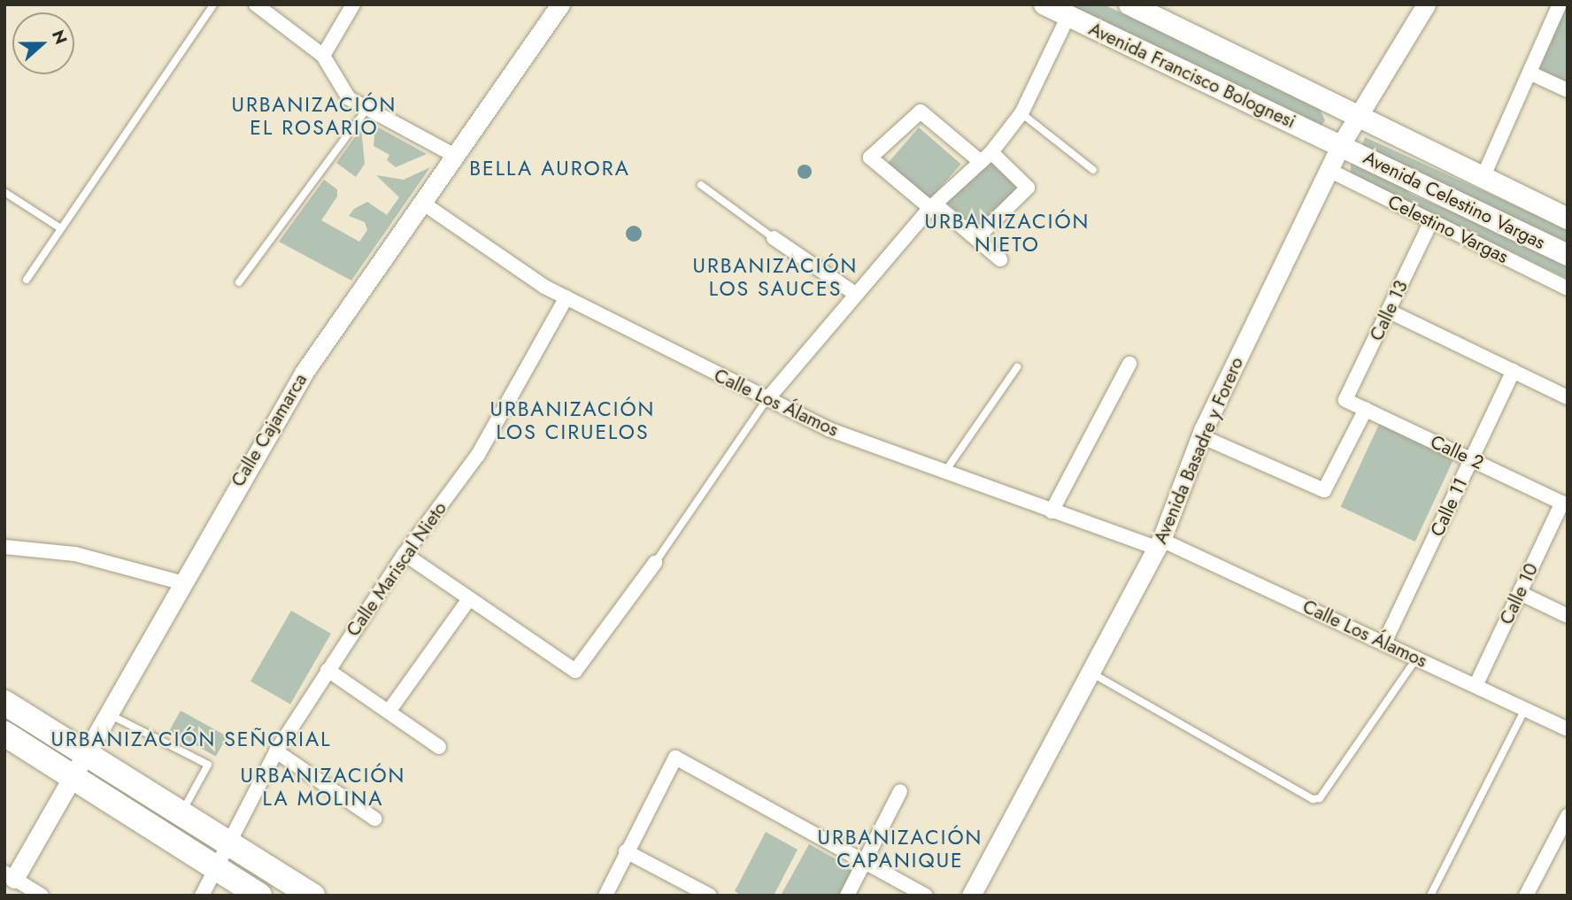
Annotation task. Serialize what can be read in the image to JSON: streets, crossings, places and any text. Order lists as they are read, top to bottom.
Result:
{
  "streets": {
    "main road": ["Avenida Francisco Bolognesi", "Avenida Celestino Vargas"],
    "street": [
      "Celestino Vargas",
      "Calle 13",
      "Calle Los Álamos",
      "Calle Cajamarca",
      "Avenida Basadre y Forero",
      "Calle 2",
      "Calle 11",
      "Calle Mariscal Nieto",
      "Calle 10"
    ]
  },
  "crossings": [
    ["Avenida Francisco Bolognesi", "Avenida Celestino Vargas"],
    ["Avenida Francisco Bolognesi", "Avenida Basadre y Forero"],
    ["Avenida Celestino Vargas", "Avenida Basadre y Forero"],
    ["Celestino Vargas", "Calle 13"],
    ["Celestino Vargas", "Avenida Basadre y Forero"],
    ["Calle 13", "Calle 2"],
    ["Calle Los Álamos", "Calle Cajamarca"],
    ["Calle Los Álamos", "Avenida Basadre y Forero"],
    ["Calle Los Álamos", "Calle 11"],
    ["Calle Los Álamos", "Calle Mariscal Nieto"],
    ["Calle Los Álamos", "Calle 10"],
    ["Calle 2", "Calle 11"],
    ["Calle 2", "Calle 10"]
  ],
  "districts": [
    "URBANIZACIÓN EL ROSARIO",
    "BELLA AURORA",
    "URBANIZACIÓN NIETO",
    "URBANIZACIÓN LOS SAUCES",
    "URBANIZACIÓN LOS CIRUELOS",
    "URBANIZACIÓN SEÑORIAL",
    "URBANIZACIÓN LA MOLINA",
    "URBANIZACIÓN CAPANIQUE"
  ],
  "north": "right"
}
